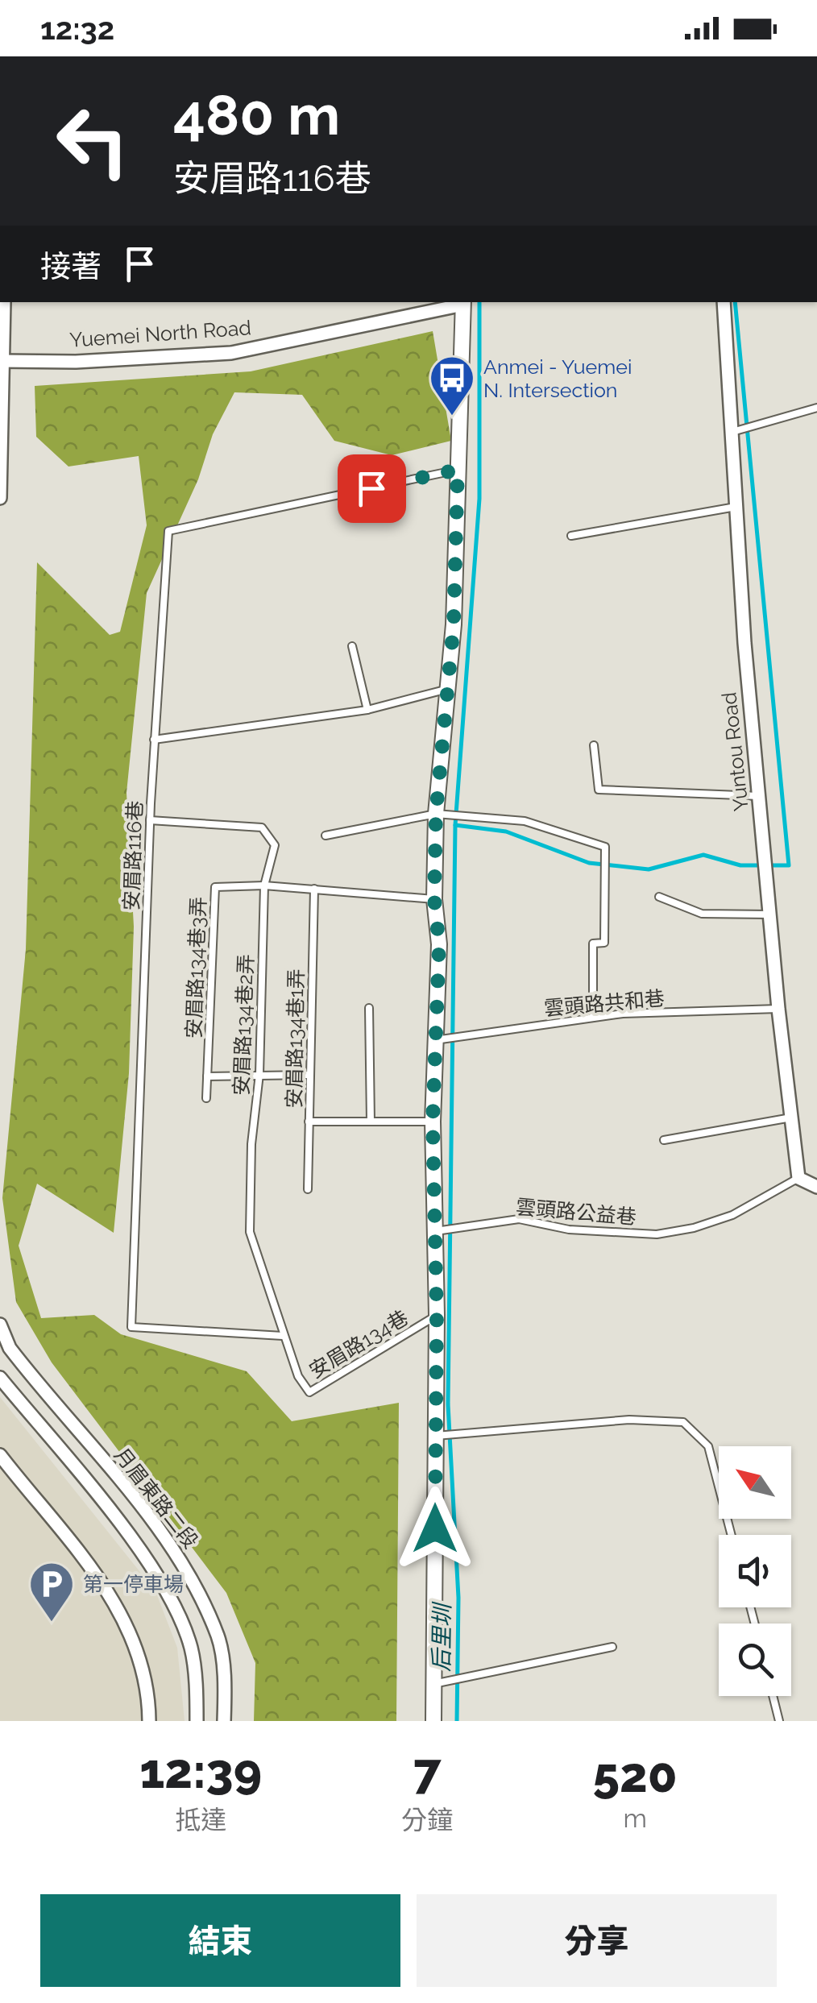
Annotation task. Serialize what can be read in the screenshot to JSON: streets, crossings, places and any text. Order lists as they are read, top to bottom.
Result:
{
  "streets": {
    "street": ["Yuemei North Road", "Yuntou Road", "月眉東路二段"],
    "lane": [
      "安眉路116巷",
      "安眉路134巷3弄",
      "雲頭路共和巷",
      "安眉路134巷2弄",
      "安眉路134巷1弄",
      "雲頭路公益巷",
      "安眉路134巷"
    ]
  },
  "crossings": [
    ["Yuntou Road", "雲頭路共和巷"],
    ["Yuntou Road", "雲頭路公益巷"],
    ["安眉路116巷", "安眉路134巷2弄"],
    ["安眉路116巷", "安眉路134巷"],
    ["安眉路134巷3弄", "安眉路134巷2弄"],
    ["安眉路134巷2弄", "安眉路134巷"]
  ],
  "water": ["后里圳"],
  "places": {
    "bus stop": ["Anmei - Yuemei N. Intersection"],
    "parking": ["第一停車場"]
  },
  "north": "top left",
  "page": {
    "status": "12:32",
    "turn": ["480 m", "安眉路116巷"],
    "then": "接著",
    "eta": [
      "12:39",
      "抵達",
      "7",
      "分鐘",
      "520",
      "m"
    ],
    "buttons": ["結束", "分享"]
  }
}
